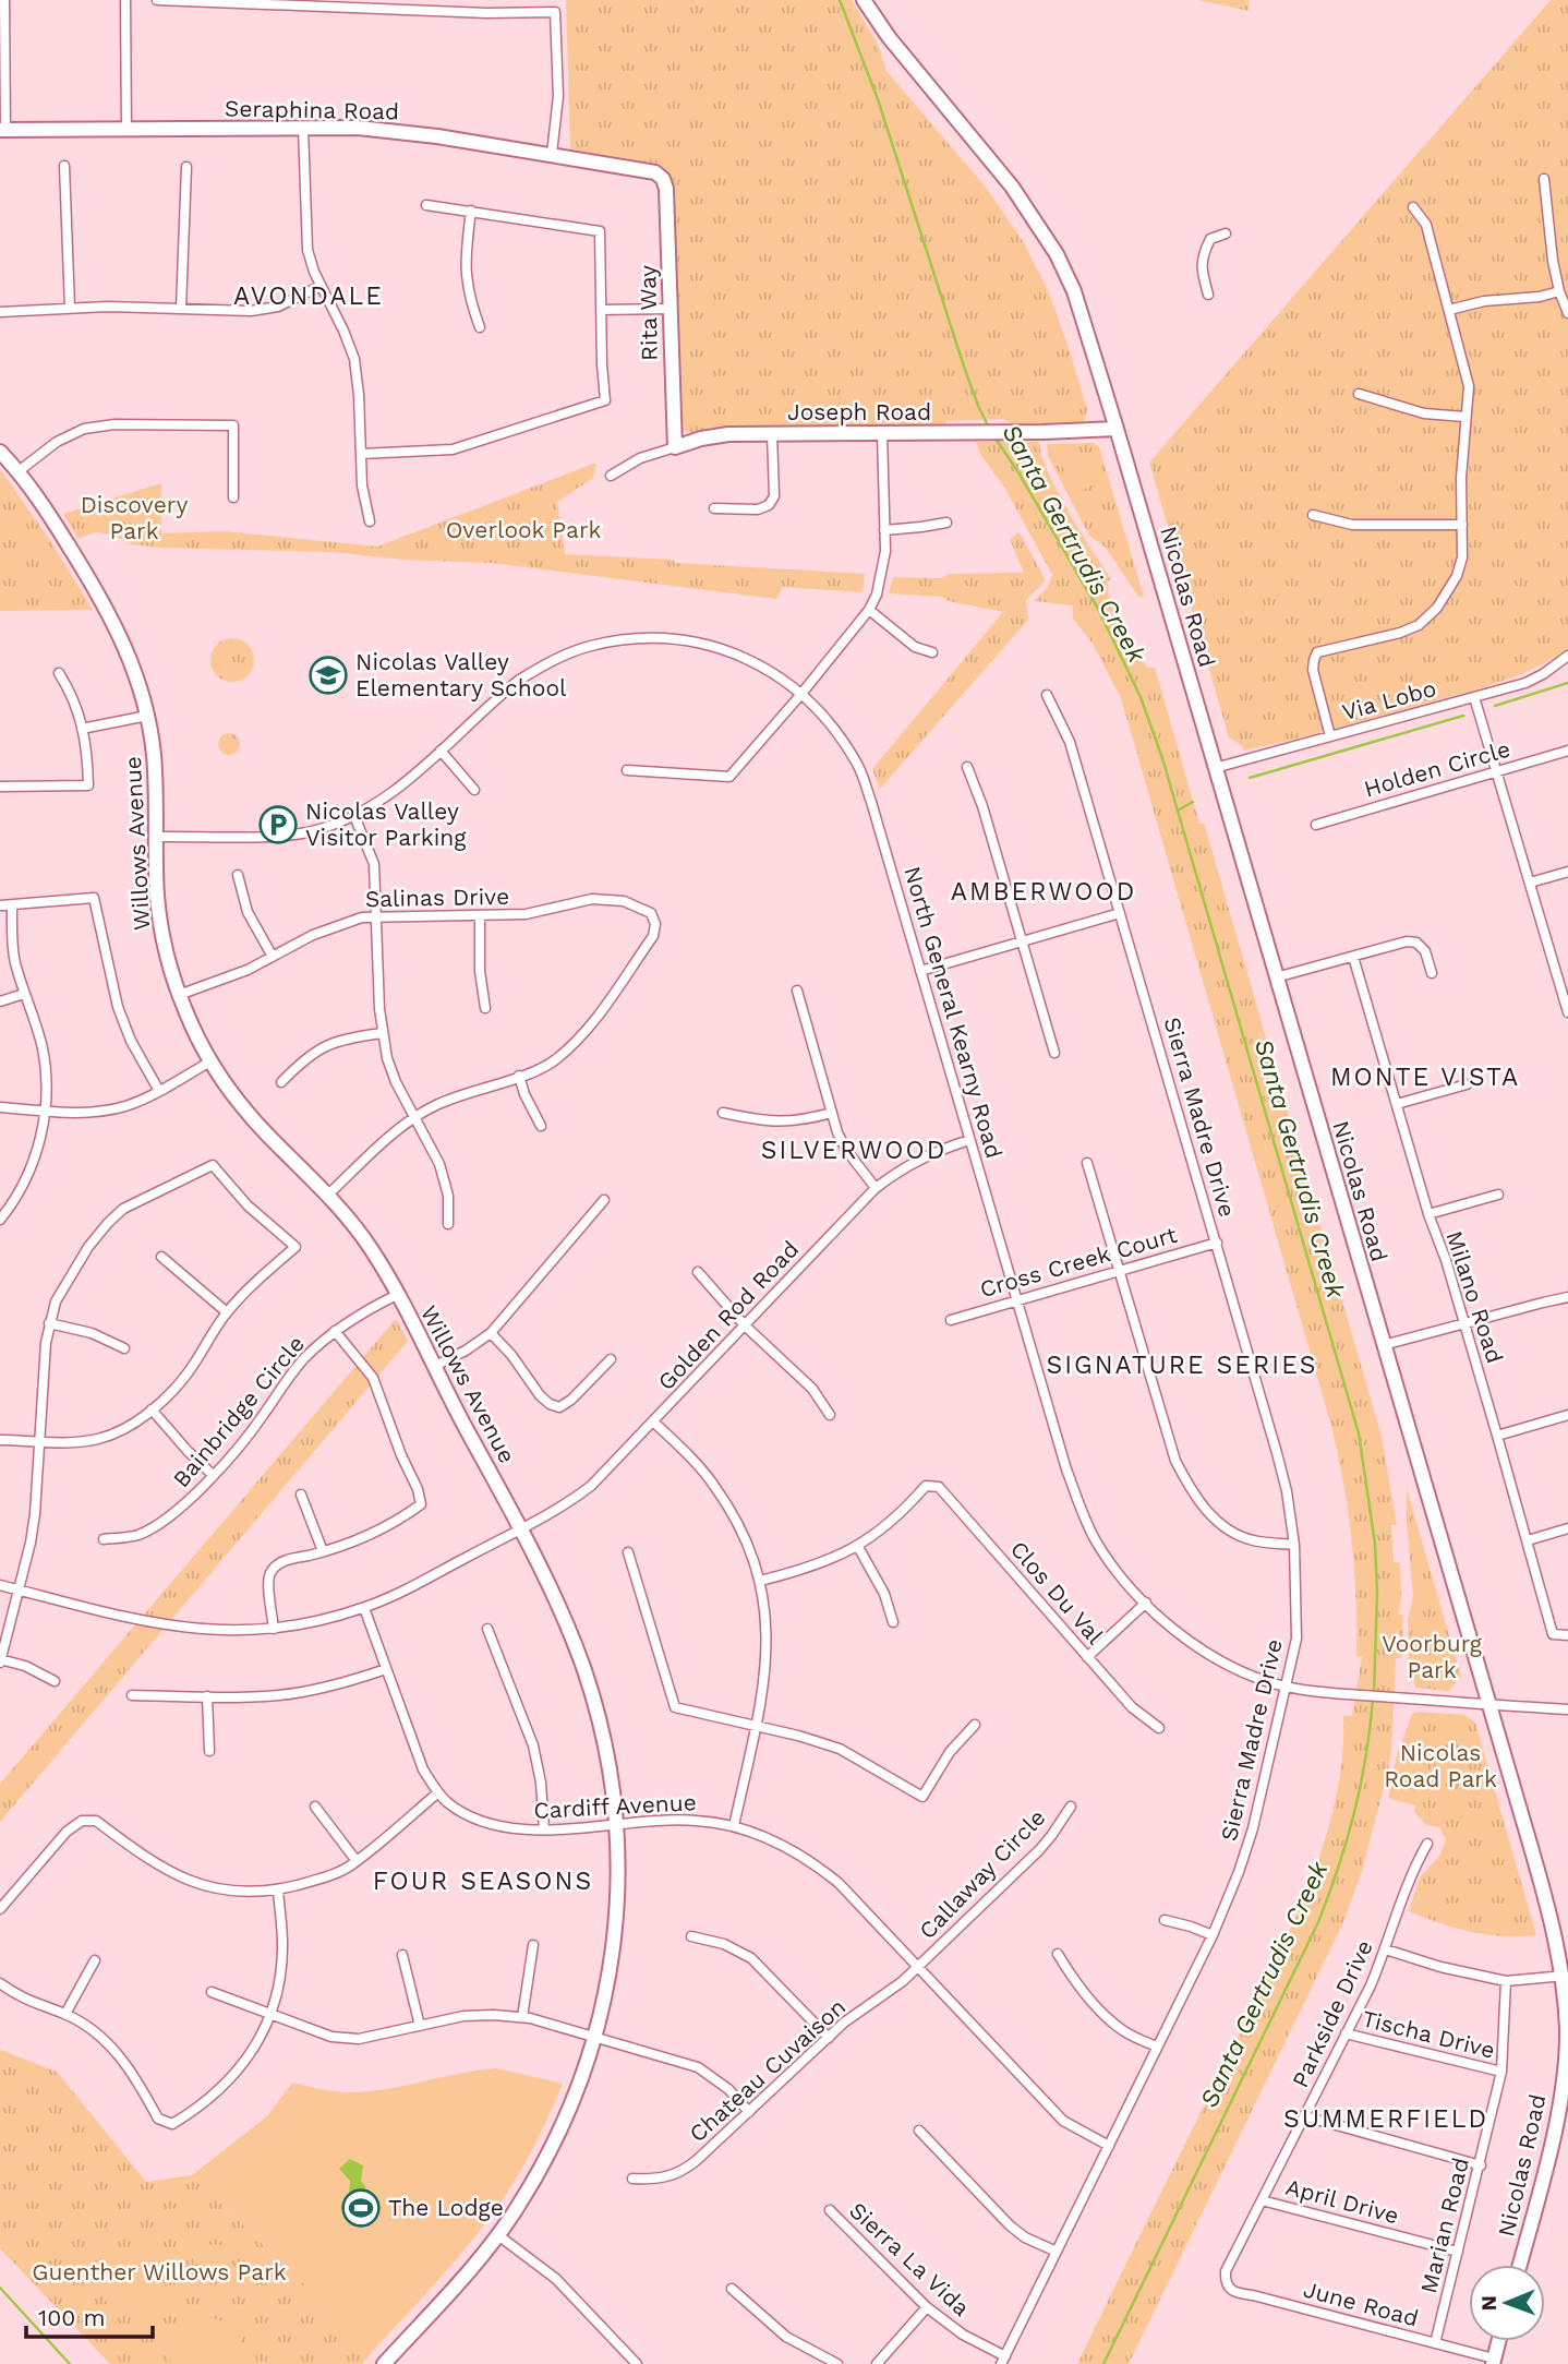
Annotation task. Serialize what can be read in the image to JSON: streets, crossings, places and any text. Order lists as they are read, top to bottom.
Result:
{
  "streets": {
    "street": [
      "Seraphina Road",
      "Rita Way",
      "Joseph Road",
      "Nicolas Road",
      "Via Lobo",
      "Holden Circle",
      "Willows Avenue",
      "Salinas Drive",
      "North General Kearny Road",
      "Sierra Madre Drive",
      "Cross Creek Court",
      "Milano Road",
      "Golden Rod Road",
      "Bainbridge Circle",
      "Clos Du Val",
      "Cardiff Avenue",
      "Callaway Circle",
      "Parkside Drive",
      "Tischa Drive",
      "Chateau Cuvaison",
      "April Drive",
      "Marian Road",
      "Sierra La Vida",
      "June Road"
    ]
  },
  "crossings": [
    ["Seraphina Road", "Rita Way"],
    ["Rita Way", "Joseph Road"],
    ["Joseph Road", "Nicolas Road"],
    ["Nicolas Road", "Via Lobo"],
    ["Nicolas Road", "North General Kearny Road"],
    ["Willows Avenue", "Salinas Drive"],
    ["Willows Avenue", "North General Kearny Road"],
    ["Willows Avenue", "Golden Rod Road"],
    ["Willows Avenue", "Bainbridge Circle"],
    ["Willows Avenue", "Cardiff Avenue"],
    ["North General Kearny Road", "Sierra Madre Drive"],
    ["North General Kearny Road", "Cross Creek Court"],
    ["North General Kearny Road", "Golden Rod Road"],
    ["Sierra Madre Drive", "Cross Creek Court"],
    ["Sierra Madre Drive", "Cardiff Avenue"],
    ["Sierra Madre Drive", "Sierra La Vida"],
    ["Golden Rod Road", "Cardiff Avenue"],
    ["Cardiff Avenue", "Callaway Circle"],
    ["Cardiff Avenue", "Chateau Cuvaison"],
    ["Callaway Circle", "Chateau Cuvaison"],
    ["Parkside Drive", "Tischa Drive"],
    ["Parkside Drive", "April Drive"],
    ["Parkside Drive", "June Road"],
    ["Tischa Drive", "Marian Road"],
    ["April Drive", "Marian Road"],
    ["Marian Road", "June Road"]
  ],
  "districts": [
    "AVONDALE",
    "AMBERWOOD",
    "MONTE VISTA",
    "SILVERWOOD",
    "SIGNATURE SERIES",
    "FOUR SEASONS",
    "SUMMERFIELD"
  ],
  "water": ["Santa Gertrudis Creek"],
  "parks": [
    "Discovery Park",
    "Overlook Park",
    "Voorburg Park",
    "Nicolas Road Park",
    "Guenther Willows Park"
  ],
  "places": {
    "school or university": ["Nicolas Valley Elementary School"],
    "parking": ["Nicolas Valley Visitor Parking"],
    "sports": ["The Lodge"]
  },
  "scale_bar": "100 m",
  "north": "left"
}
